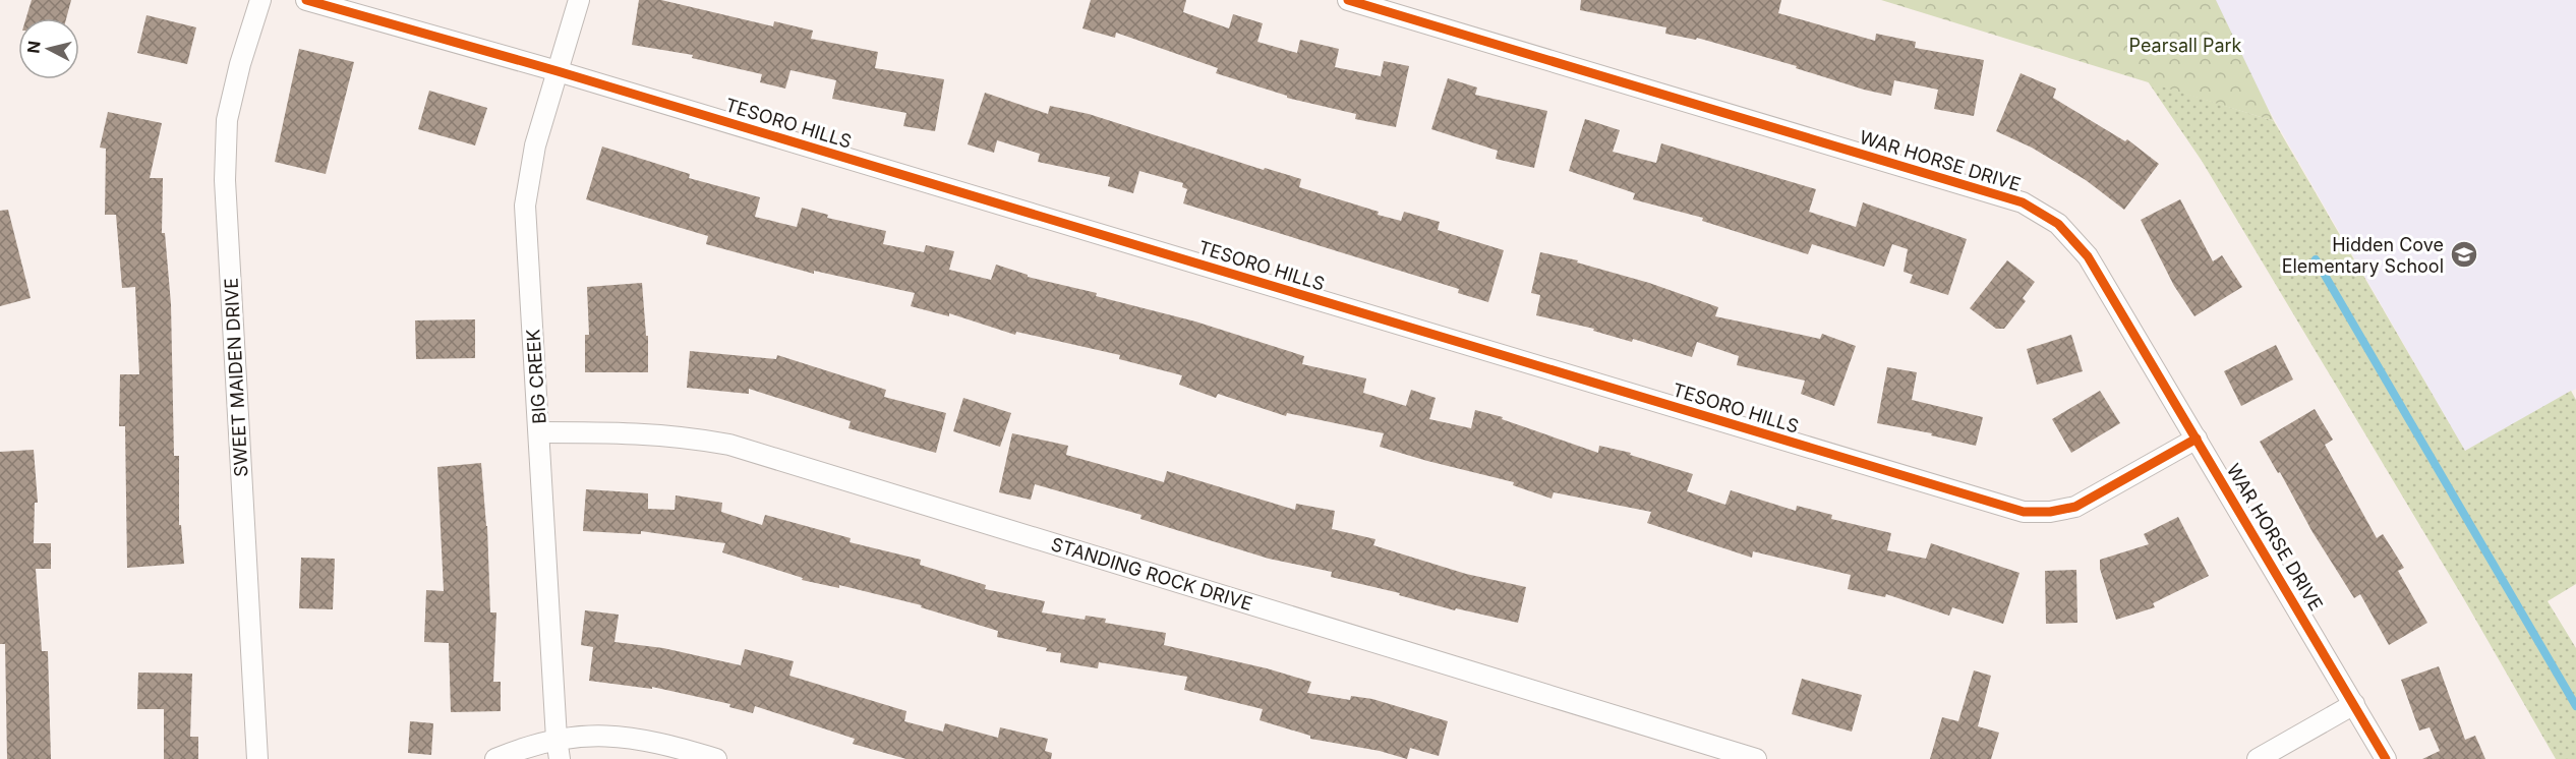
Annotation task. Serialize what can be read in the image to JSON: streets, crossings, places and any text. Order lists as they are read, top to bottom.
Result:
{
  "streets": {
    "street": [
      "TESORO HILLS",
      "WAR HORSE DRIVE",
      "BIG CREEK",
      "SWEET MAIDEN DRIVE",
      "STANDING ROCK DRIVE"
    ]
  },
  "crossings": [
    ["TESORO HILLS", "WAR HORSE DRIVE"],
    ["TESORO HILLS", "BIG CREEK"],
    ["BIG CREEK", "STANDING ROCK DRIVE"]
  ],
  "parks": ["Pearsall Park"],
  "places": {
    "school or university": ["Hidden Cove Elementary School"]
  },
  "north": "left"
}
